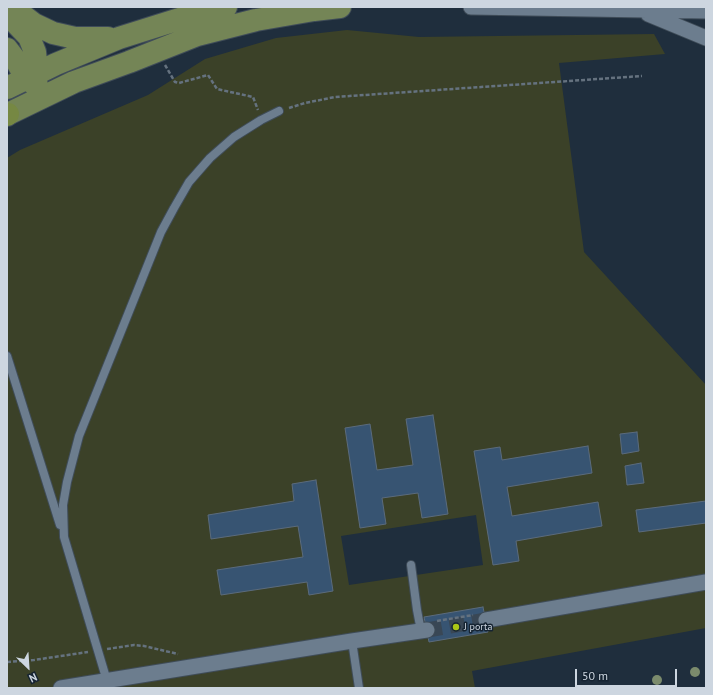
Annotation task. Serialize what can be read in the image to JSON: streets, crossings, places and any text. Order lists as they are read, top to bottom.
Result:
{
  "places": ["J porta"],
  "scale_bar": "50 m",
  "north": "bottom right"
}
